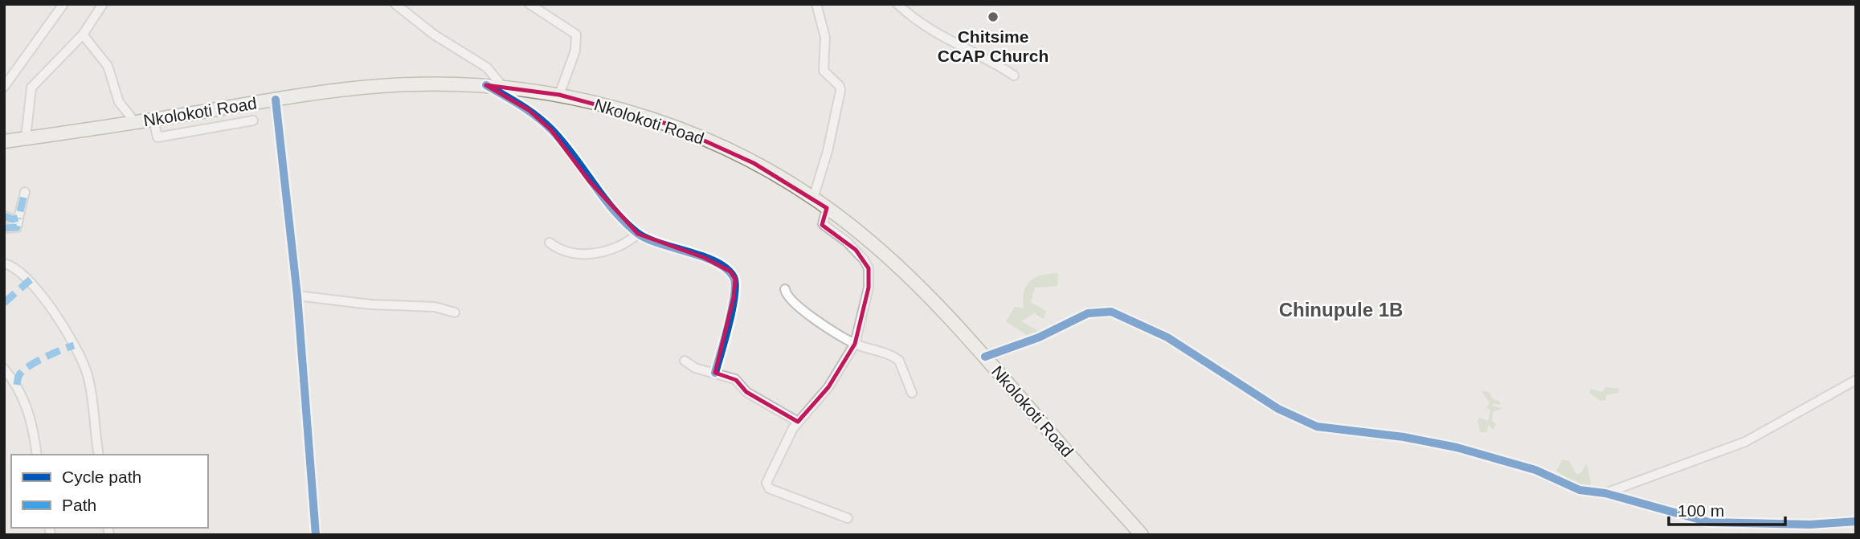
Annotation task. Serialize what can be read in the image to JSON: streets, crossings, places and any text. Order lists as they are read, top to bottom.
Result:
{
  "streets": {
    "main road": ["Nkolokoti Road"]
  },
  "districts": ["Chinupule 1B"],
  "places": ["Chitsime CCAP Church"],
  "legend": ["Cycle path", "Path"],
  "scale_bar": "100 m"
}
